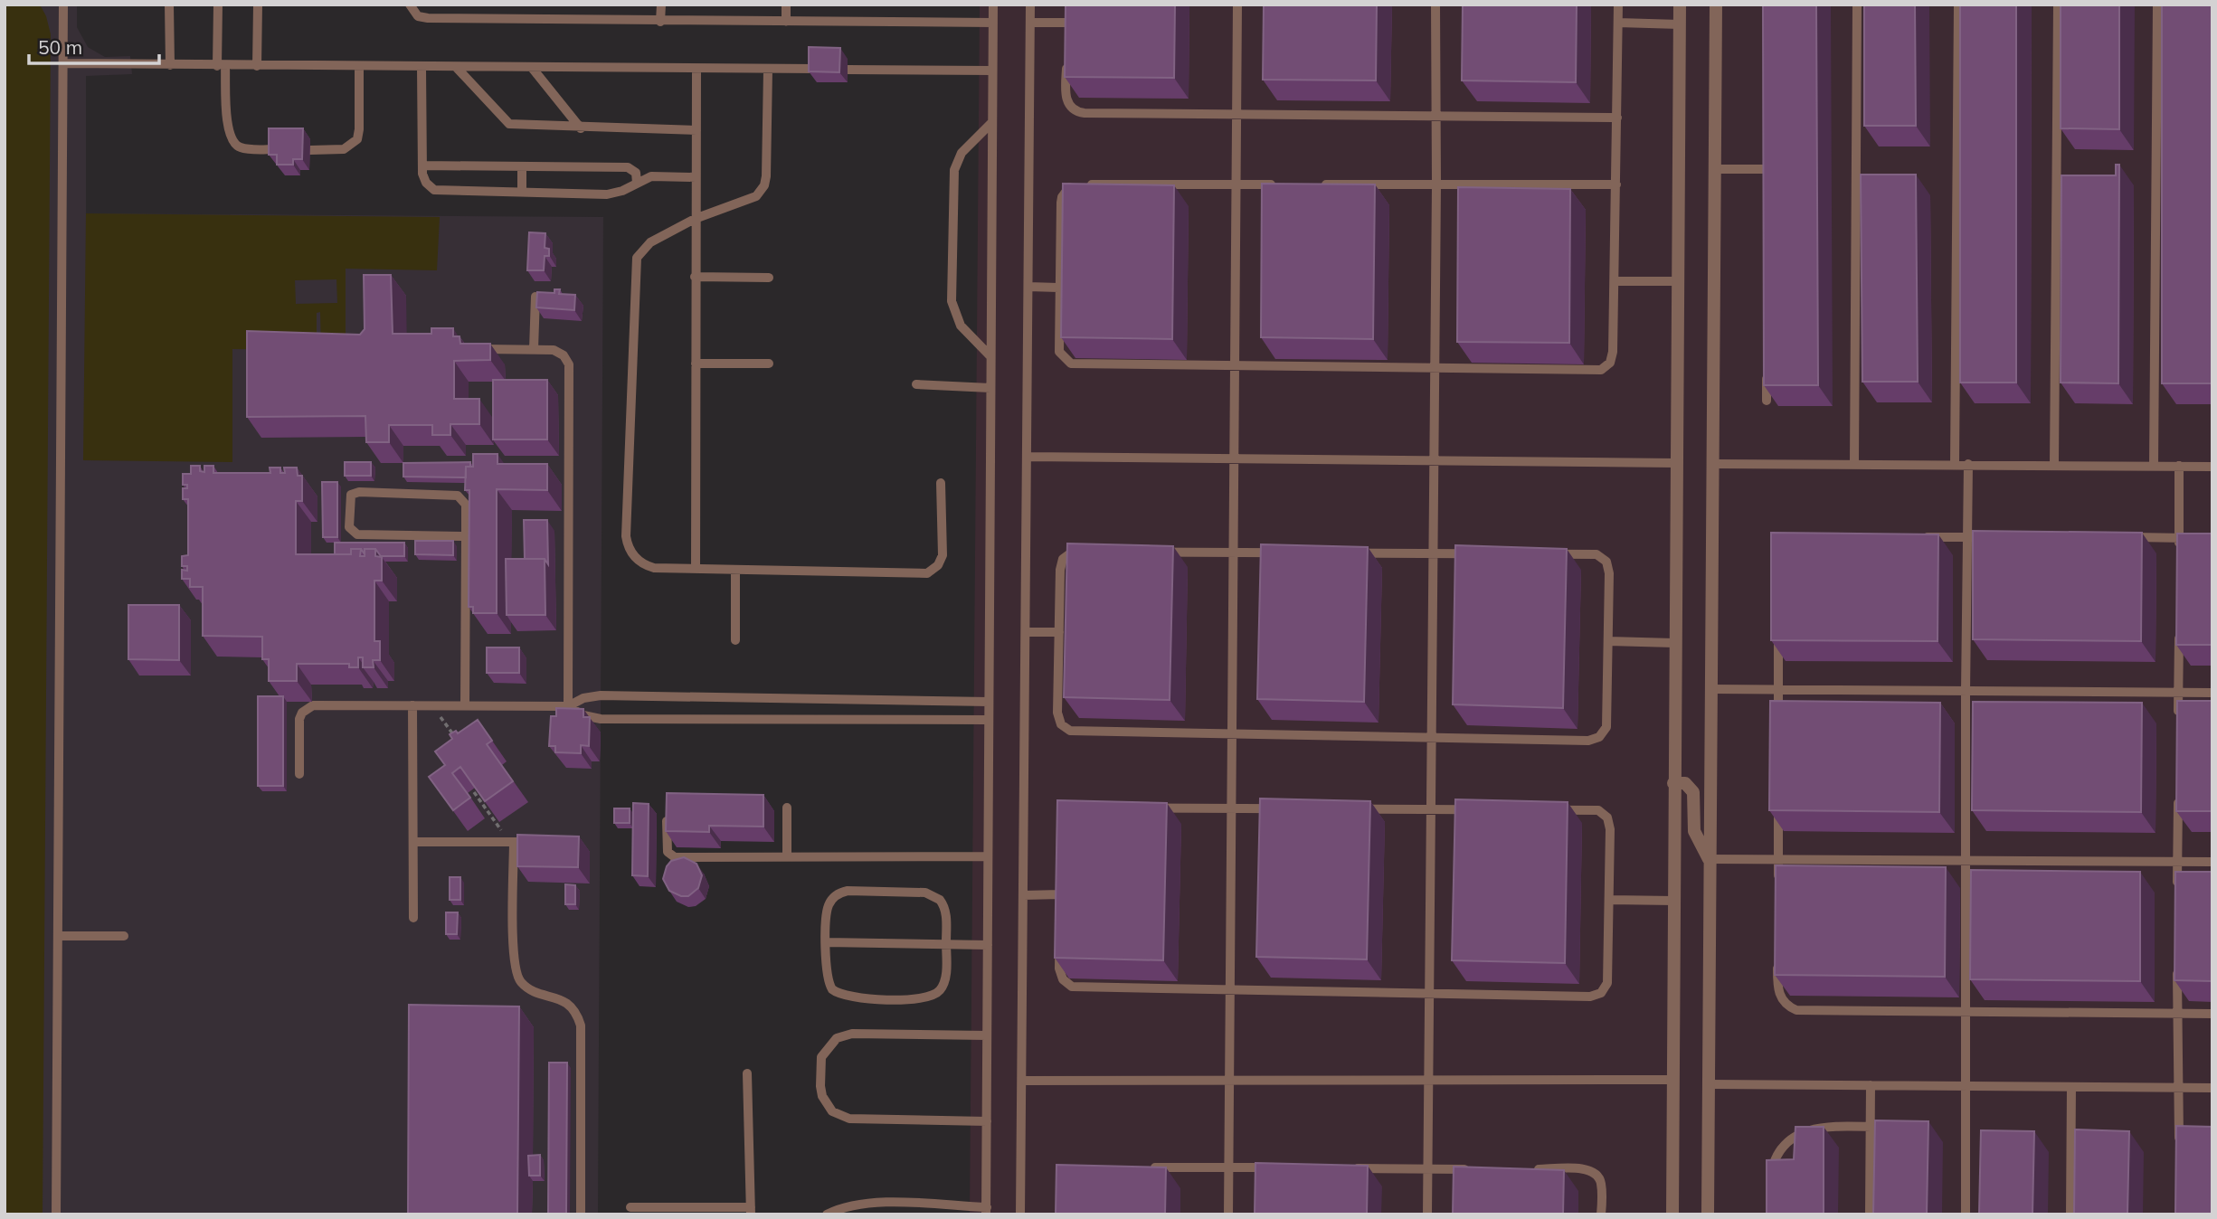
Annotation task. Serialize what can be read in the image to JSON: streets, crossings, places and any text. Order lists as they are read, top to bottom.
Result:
{
  "scale_bar": "50 m"
}
